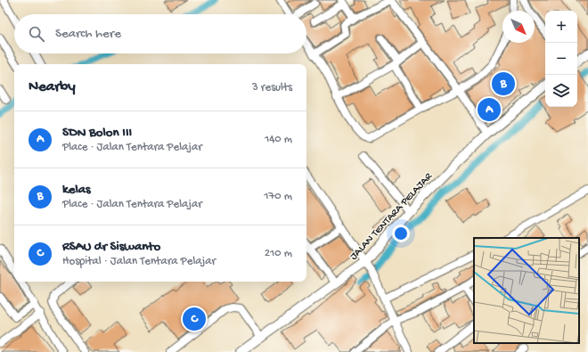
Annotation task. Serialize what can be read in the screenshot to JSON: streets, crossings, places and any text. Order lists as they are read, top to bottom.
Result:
{
  "streets": {
    "main road": ["JALAN TENTARA PELAJAR"]
  },
  "north": "bottom right",
  "page": {
    "map_buttons": ["+", "−"],
    "search": "Search here",
    "heading": ["Nearby", "3 results"],
    "pins": ["B", "A", "C"],
    "list": [
      {
        "mark": "A",
        "name": "SDN Bolon III",
        "note": "Place · Jalan Tentara Pelajar",
        "value": "140 m"
      },
      {
        "mark": "B",
        "name": "kelas",
        "note": "Place · Jalan Tentara Pelajar",
        "value": "170 m"
      },
      {
        "mark": "C",
        "name": "RSAU dr Siswanto",
        "note": "Hospital · Jalan Tentara Pelajar",
        "value": "210 m"
      }
    ]
  }
}
